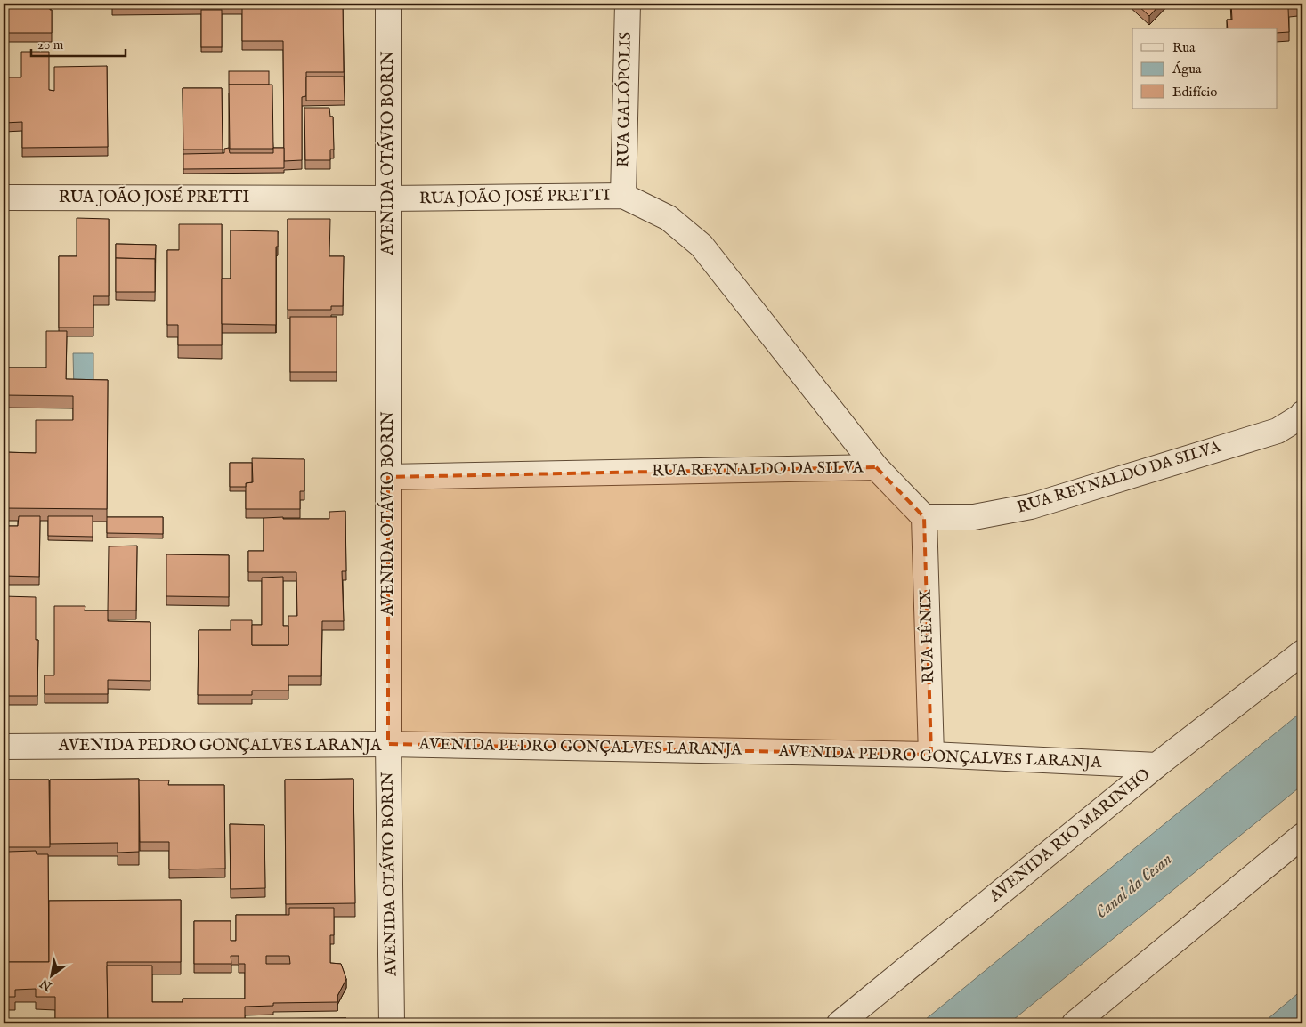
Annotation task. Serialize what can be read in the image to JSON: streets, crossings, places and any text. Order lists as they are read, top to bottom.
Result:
{
  "streets": {
    "street": [
      "RUA GALÓPOLIS",
      "AVENIDA OTÁVIO BORIN",
      "RUA JOÃO JOSÉ PRETTI",
      "RUA REYNALDO DA SILVA",
      "RUA FÊNIX",
      "AVENIDA PEDRO GONÇALVES LARANJA",
      "AVENIDA RIO MARINHO"
    ]
  },
  "crossings": [
    ["RUA GALÓPOLIS", "RUA JOÃO JOSÉ PRETTI"],
    ["AVENIDA OTÁVIO BORIN", "RUA JOÃO JOSÉ PRETTI"],
    ["AVENIDA OTÁVIO BORIN", "RUA REYNALDO DA SILVA"],
    ["AVENIDA OTÁVIO BORIN", "AVENIDA PEDRO GONÇALVES LARANJA"],
    ["RUA JOÃO JOSÉ PRETTI", "RUA REYNALDO DA SILVA"],
    ["RUA REYNALDO DA SILVA", "RUA FÊNIX"],
    ["RUA FÊNIX", "AVENIDA PEDRO GONÇALVES LARANJA"],
    ["AVENIDA PEDRO GONÇALVES LARANJA", "AVENIDA RIO MARINHO"]
  ],
  "water": ["Canal da Cesan"],
  "legend": ["Rua", "Água", "Edifício"],
  "scale_bar": "20 m",
  "north": "bottom left"
}
